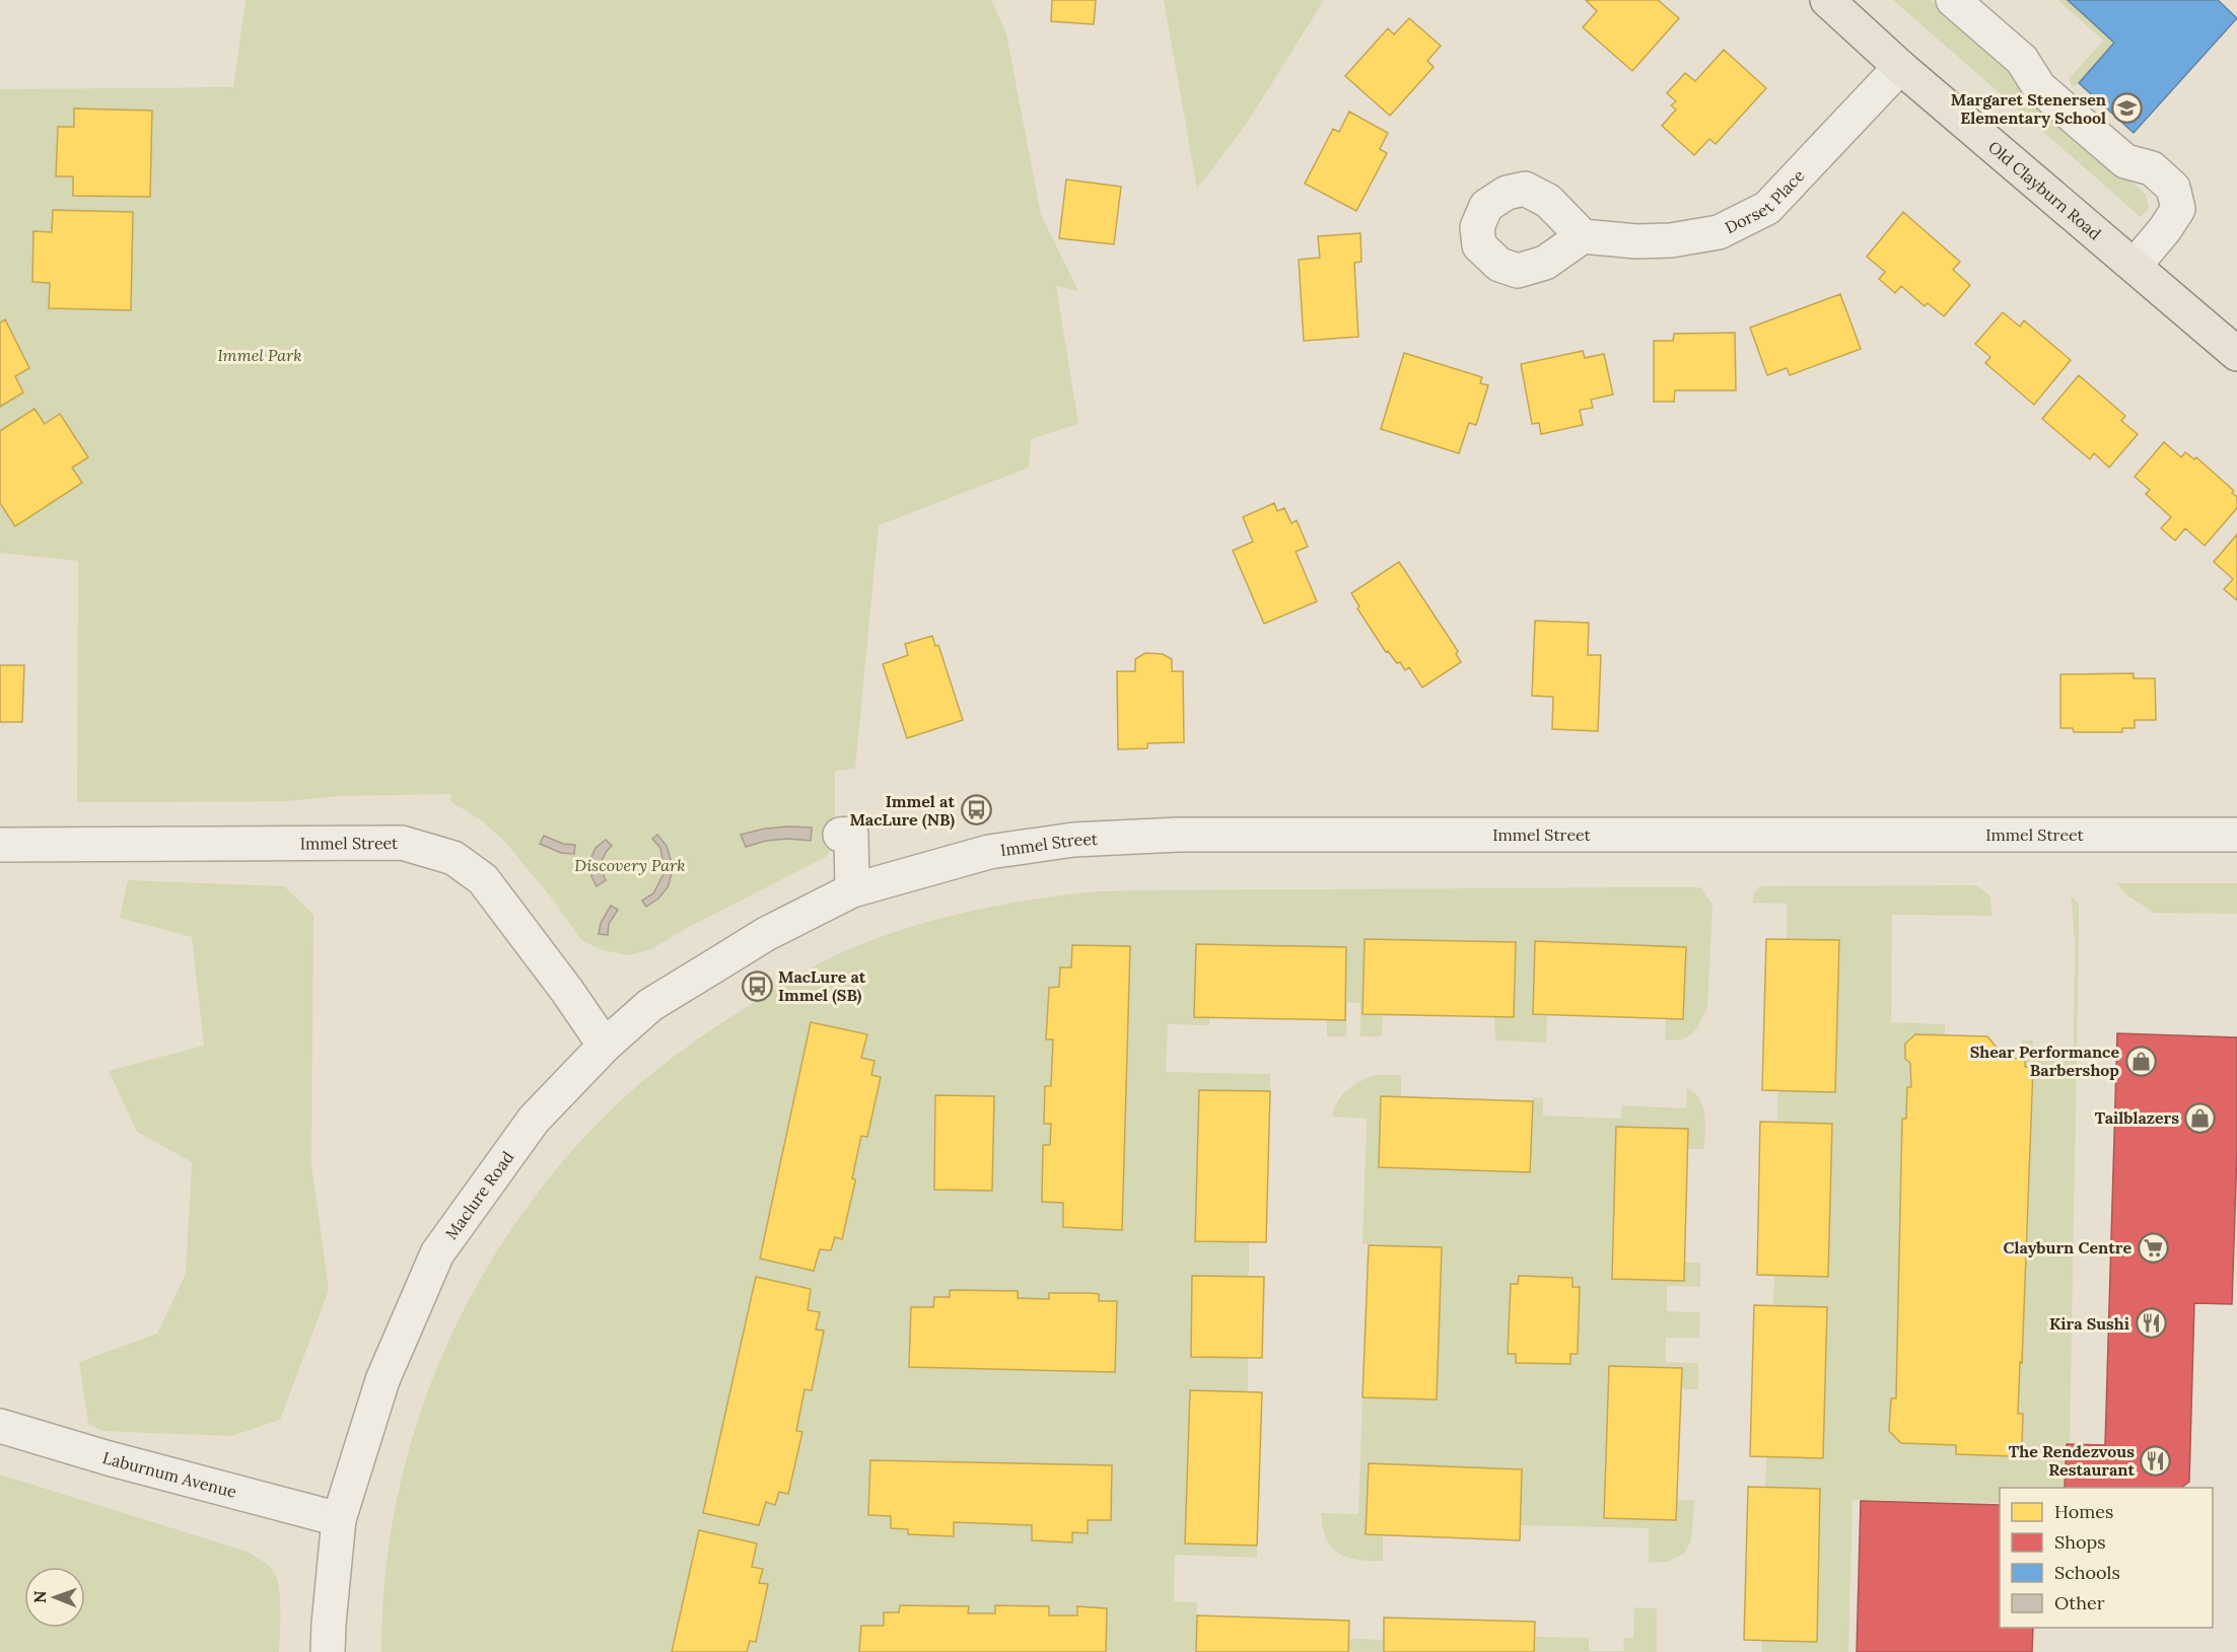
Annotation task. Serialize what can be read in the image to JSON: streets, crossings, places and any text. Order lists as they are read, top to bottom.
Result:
{
  "streets": {
    "main road": ["Old Clayburn Road"],
    "street": [
      "Dorset Place",
      "Immel Street",
      "Maclure Road",
      "Laburnum Avenue"
    ]
  },
  "crossings": [
    ["Old Clayburn Road", "Dorset Place"],
    ["Immel Street", "Maclure Road"],
    ["Maclure Road", "Laburnum Avenue"]
  ],
  "parks": ["Immel Park", "Discovery Park"],
  "places": {
    "school or university": ["Margaret Stenersen Elementary School"],
    "bus stop": ["Immel at MacLure (NB)", "MacLure at Immel (SB)"],
    "shop": ["Shear Performance Barbershop", "Tailblazers"],
    "supermarket": ["Clayburn Centre"],
    "restaurant": ["Kira Sushi", "The Rendezvous Restaurant"]
  },
  "legend": [
    "Homes",
    "Shops",
    "Schools",
    "Other"
  ],
  "north": "left"
}
